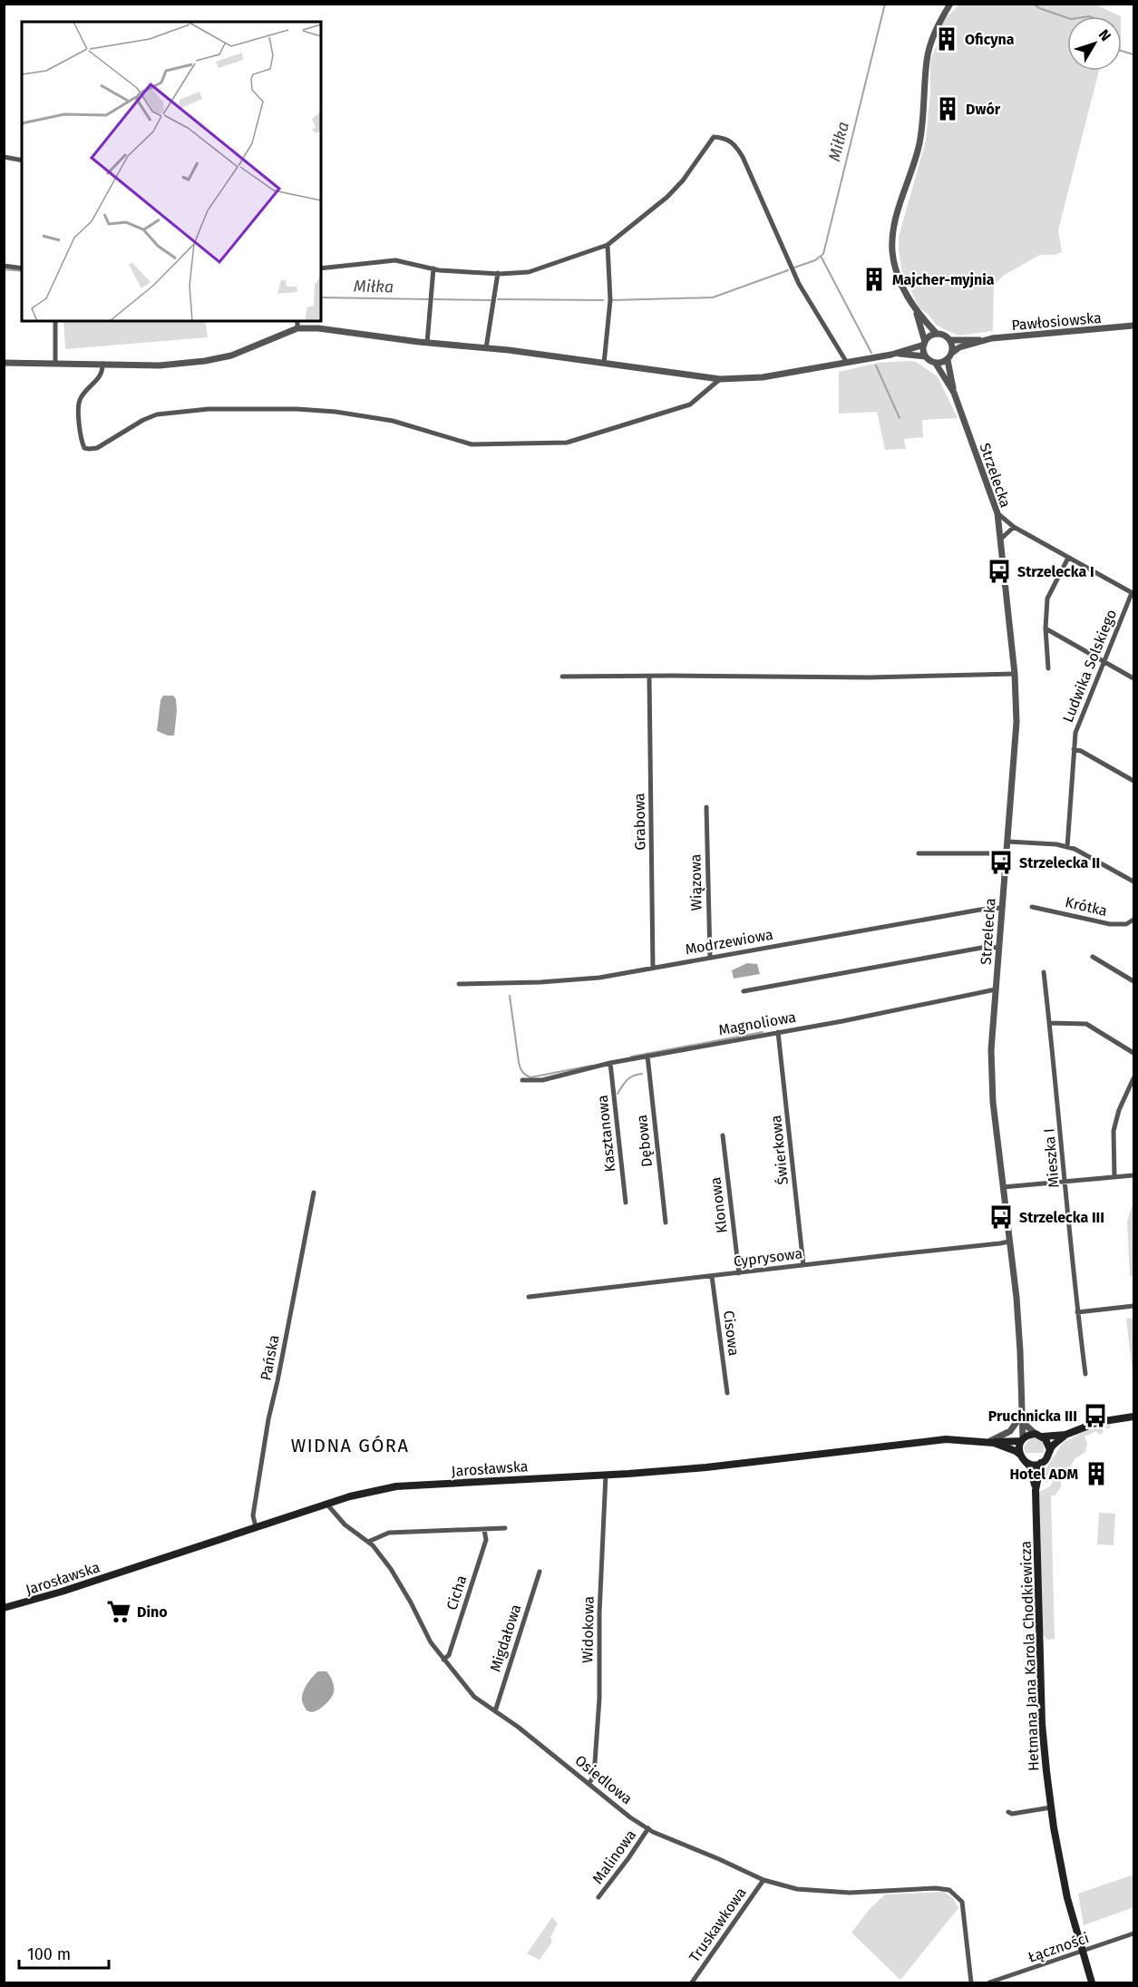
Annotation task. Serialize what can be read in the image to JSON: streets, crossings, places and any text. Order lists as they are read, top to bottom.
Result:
{
  "streets": {
    "main road": ["Jarosławska", "Hetmana Jana Karola Chodkiewicza"],
    "street": [
      "Pawłosiowska",
      "Strzelecka",
      "Ludwika Solskiego",
      "Grabowa",
      "Wiązowa",
      "Krótka",
      "Modrzewiowa",
      "Magnoliowa",
      "Kasztanowa",
      "Dębowa",
      "Świerkowa",
      "Mieszka I",
      "Klonowa",
      "Cyprysowa",
      "Cisowa",
      "Pańska",
      "Cicha",
      "Widokowa",
      "Migdałowa",
      "Osiedlowa",
      "Malinowa",
      "Truskawkowa",
      "Łączności"
    ]
  },
  "crossings": [
    ["Pawłosiowska", "Strzelecka"],
    ["Strzelecka", "Modrzewiowa"],
    ["Strzelecka", "Magnoliowa"],
    ["Strzelecka", "Cyprysowa"],
    ["Strzelecka", "Jarosławska"],
    ["Strzelecka", "Hetmana Jana Karola Chodkiewicza"],
    ["Grabowa", "Modrzewiowa"],
    ["Wiązowa", "Modrzewiowa"],
    ["Magnoliowa", "Kasztanowa"],
    ["Magnoliowa", "Dębowa"],
    ["Magnoliowa", "Świerkowa"],
    ["Świerkowa", "Cyprysowa"],
    ["Klonowa", "Cyprysowa"],
    ["Cyprysowa", "Cisowa"],
    ["Pańska", "Jarosławska"],
    ["Jarosławska", "Widokowa"],
    ["Jarosławska", "Hetmana Jana Karola Chodkiewicza"],
    ["Jarosławska", "Osiedlowa"],
    ["Cicha", "Osiedlowa"],
    ["Widokowa", "Osiedlowa"],
    ["Migdałowa", "Osiedlowa"],
    ["Hetmana Jana Karola Chodkiewicza", "Łączności"],
    ["Osiedlowa", "Malinowa"],
    ["Osiedlowa", "Truskawkowa"]
  ],
  "districts": ["WIDNA GÓRA"],
  "water": ["Miłka"],
  "places": {
    "building": [
      "Oficyna",
      "Dwór",
      "Majcher-myjnia",
      "Hotel ADM"
    ],
    "bus stop": [
      "Strzelecka I",
      "Strzelecka II",
      "Strzelecka III",
      "Pruchnicka III"
    ],
    "supermarket": ["Dino"]
  },
  "scale_bar": "100 m",
  "north": "top right"
}
